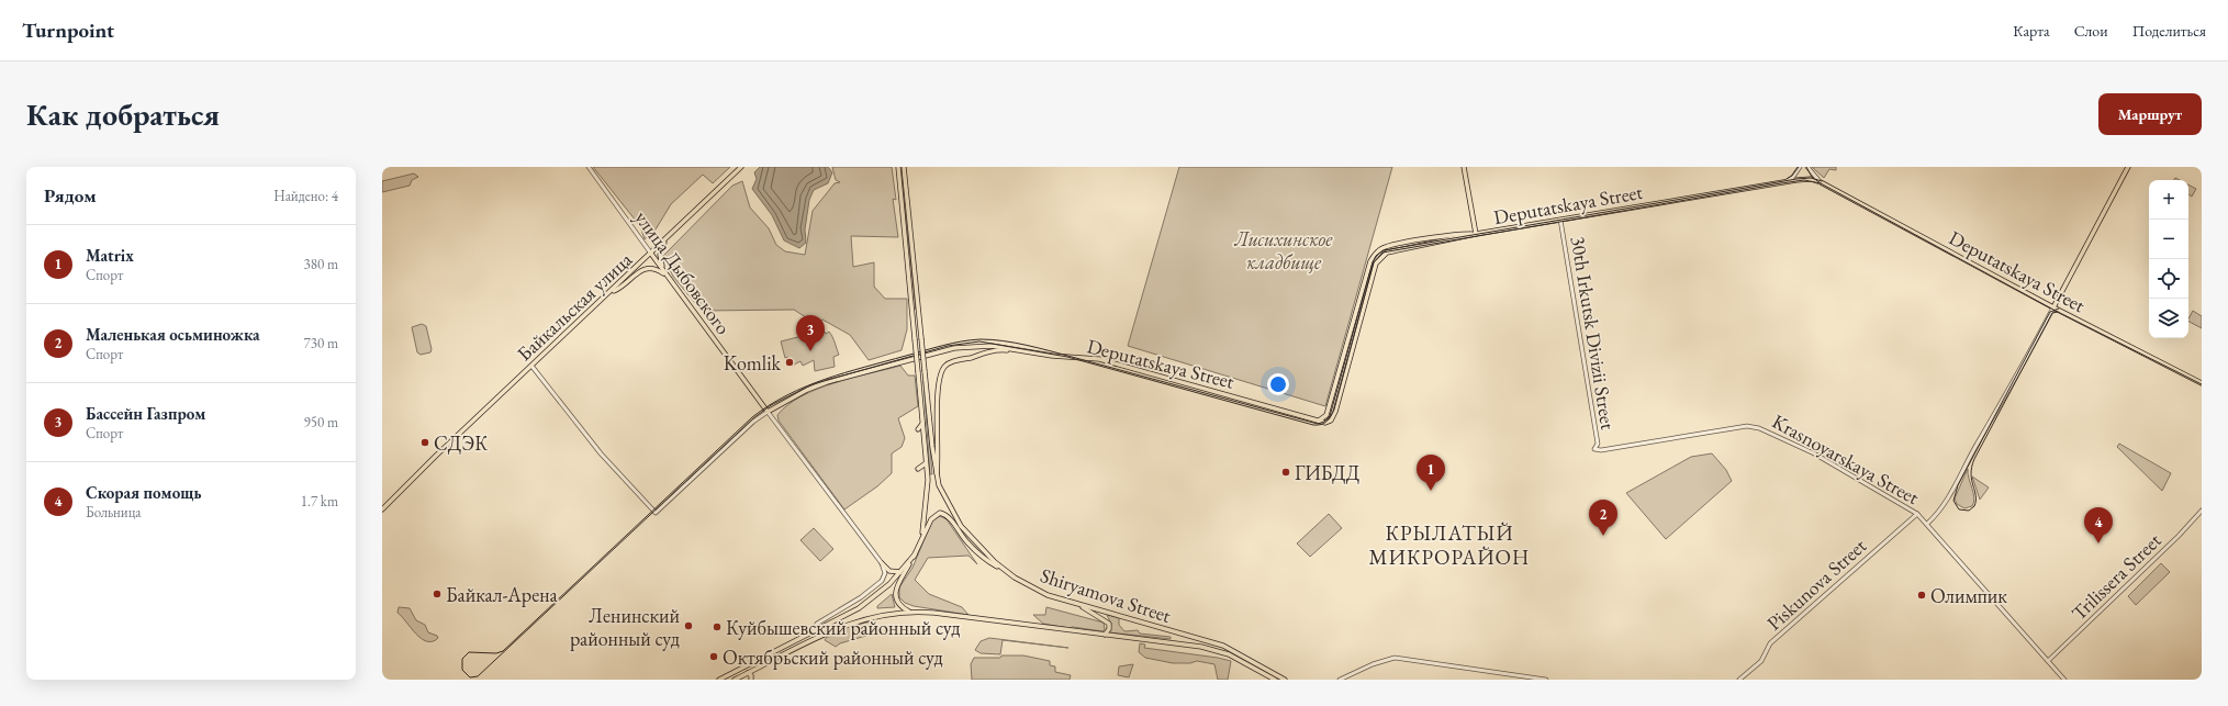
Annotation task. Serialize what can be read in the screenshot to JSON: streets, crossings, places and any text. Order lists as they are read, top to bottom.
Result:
{
  "streets": {
    "main road": [
      "Deputatskaya Street",
      "улица Дыбовского",
      "Байкальская улица",
      "Shiryamova Street"
    ],
    "street": [
      "30th Irkutsk Divizii Street",
      "Krasnoyarskaya Street",
      "Trilissera Street",
      "Piskunova Street"
    ]
  },
  "crossings": [
    ["Deputatskaya Street", "улица Дыбовского"],
    ["Deputatskaya Street", "Байкальская улица"],
    ["Deputatskaya Street", "30th Irkutsk Divizii Street"],
    ["улица Дыбовского", "Байкальская улица"],
    ["30th Irkutsk Divizii Street", "Krasnoyarskaya Street"],
    ["Krasnoyarskaya Street", "Trilissera Street"],
    ["Krasnoyarskaya Street", "Piskunova Street"]
  ],
  "districts": ["КРЫЛАТЫЙ МИКРОРАЙОН"],
  "parks": ["Лисихинское кладбище"],
  "places": [
    "Komlik",
    "СДЭК",
    "ГИБДД",
    "Байкал-Арена",
    "Олимпик",
    "Ленинский районный суд",
    "Куйбышевский районный суд",
    "Октябрьский районный суд"
  ],
  "page": {
    "header": "Turnpoint",
    "nav": ["Карта", "Слои", "Поделиться"],
    "buttons": "Маршрут",
    "title": "Как добраться",
    "heading": ["Рядом", "Найдено: 4"],
    "map_buttons": ["+", "−"],
    "list": [
      {
        "mark": "1",
        "name": "Matrix",
        "note": "Спорт",
        "value": "380 m"
      },
      {
        "mark": "2",
        "name": "Маленькая осьминожка",
        "note": "Спорт",
        "value": "730 m"
      },
      {
        "mark": "3",
        "name": "Бассейн Газпром",
        "note": "Спорт",
        "value": "950 m"
      },
      {
        "mark": "4",
        "name": "Скорая помощь",
        "note": "Больница",
        "value": "1.7 km"
      }
    ],
    "pins": [
      "3",
      "1",
      "2",
      "4"
    ]
  }
}
